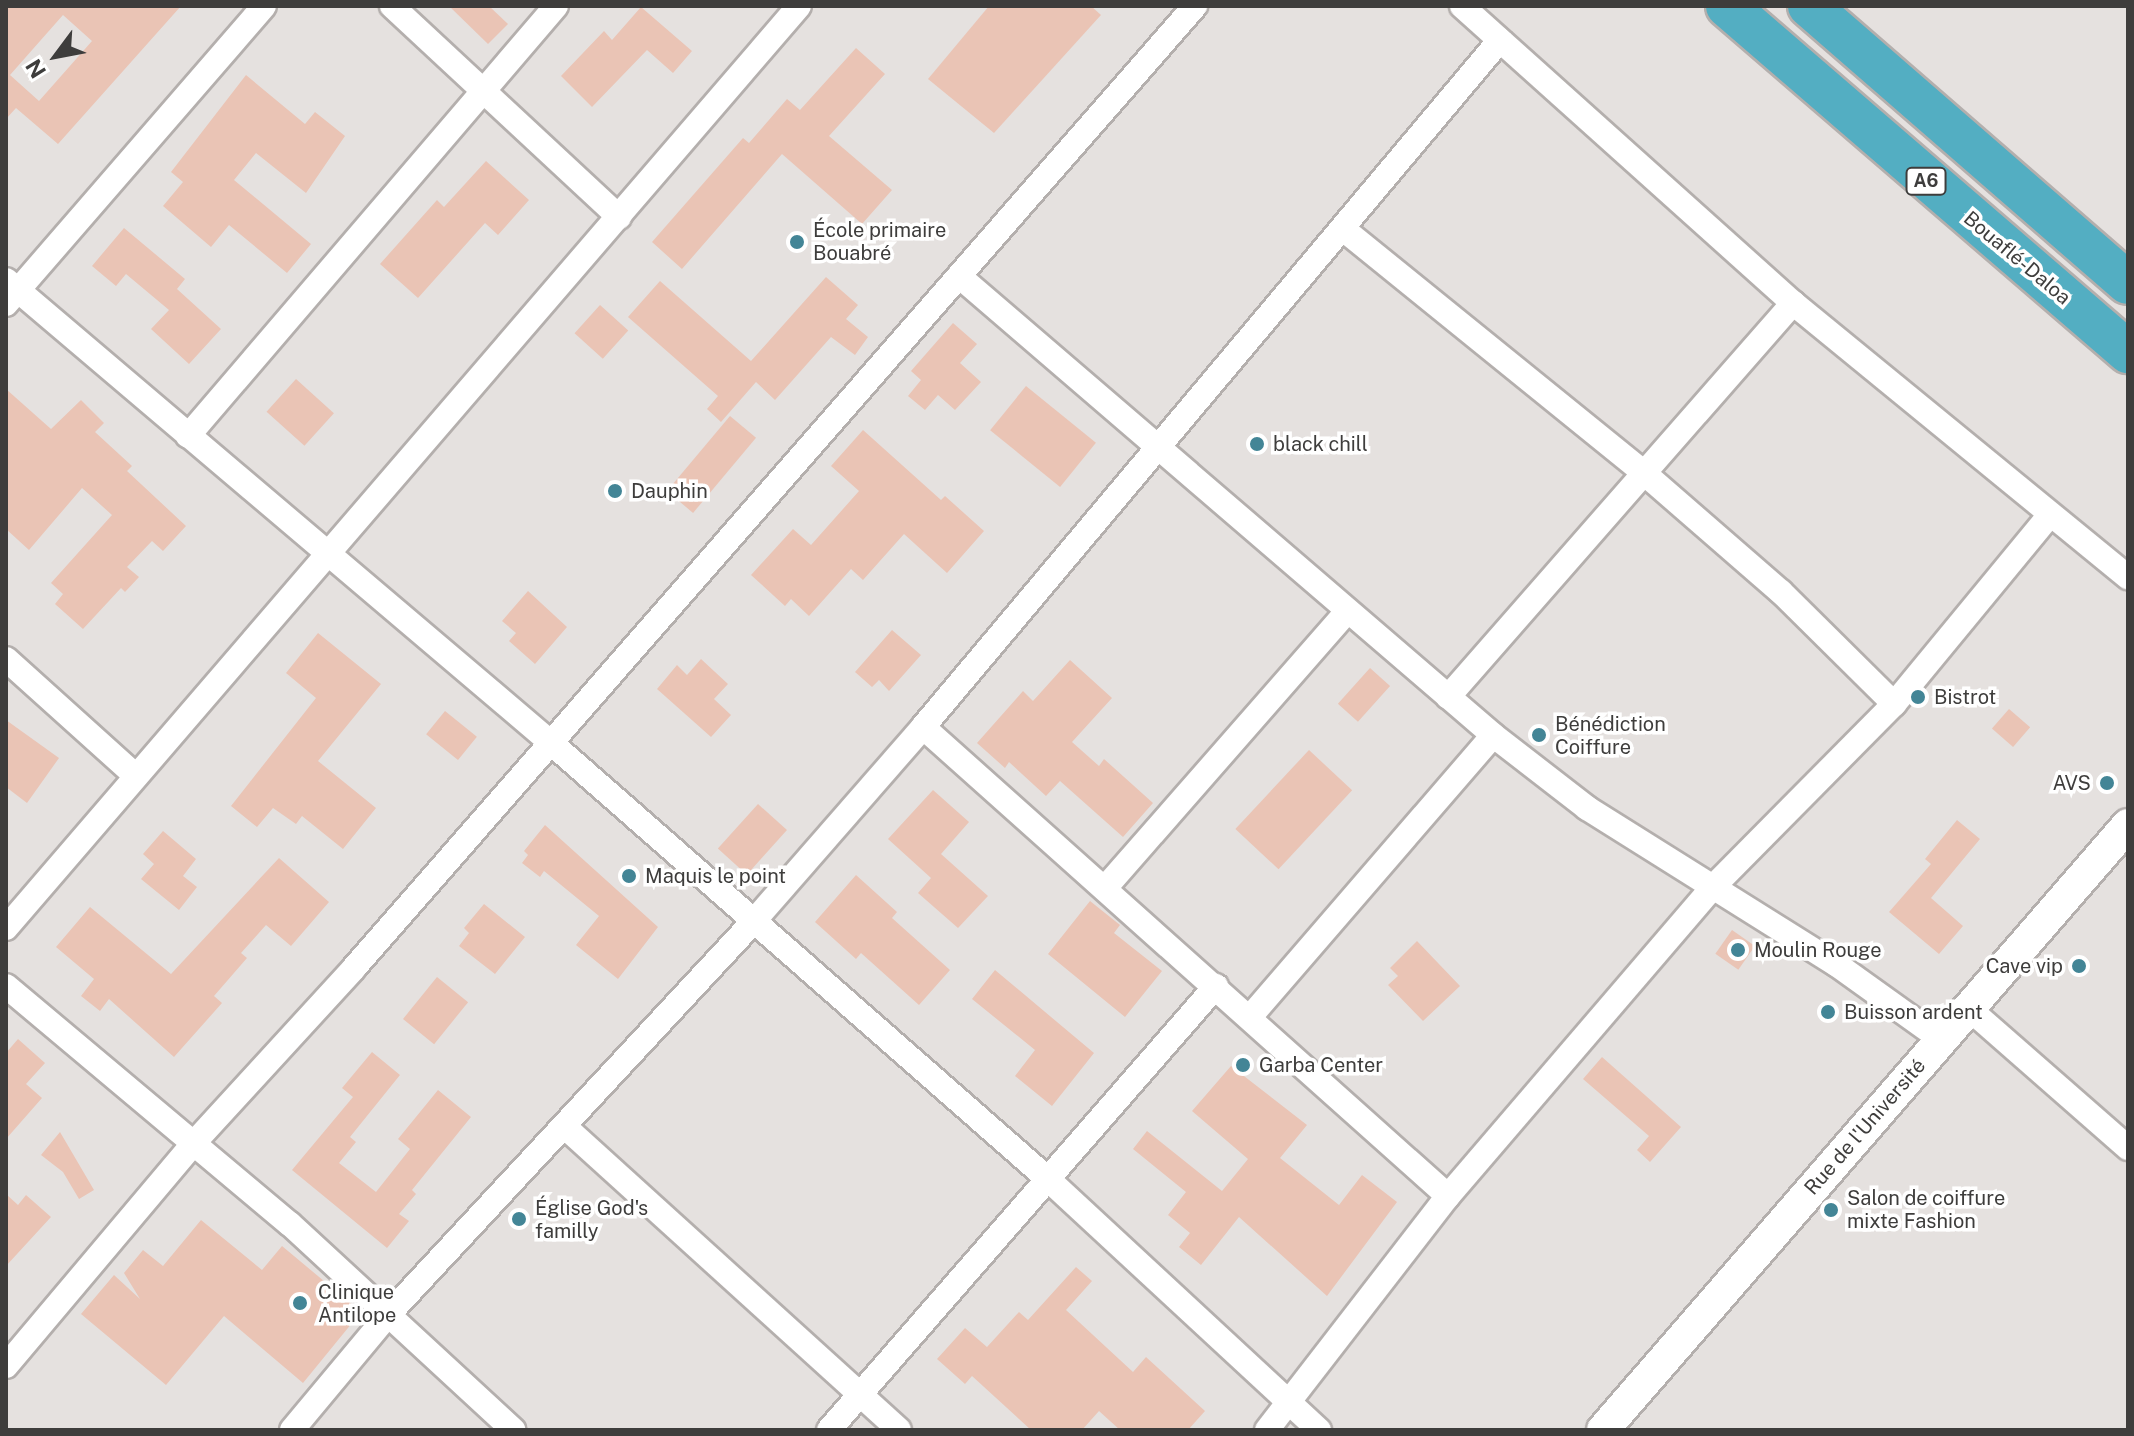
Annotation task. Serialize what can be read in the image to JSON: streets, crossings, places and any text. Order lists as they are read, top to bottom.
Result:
{
  "streets": {
    "highway": ["A6", "Bouaflé-Daloa"],
    "street": ["Rue de l'Université"]
  },
  "places": [
    "École primaire Bouabré",
    "black chill",
    "Dauphin",
    "Bistrot",
    "Bénédiction Coiffure",
    "AVS",
    "Maquis le point",
    "Moulin Rouge",
    "Cave vip",
    "Buisson ardent",
    "Garba Center",
    "Salon de coiffure mixte Fashion",
    "Église God's familly",
    "Clinique Antilope"
  ],
  "north": "bottom left"
}
